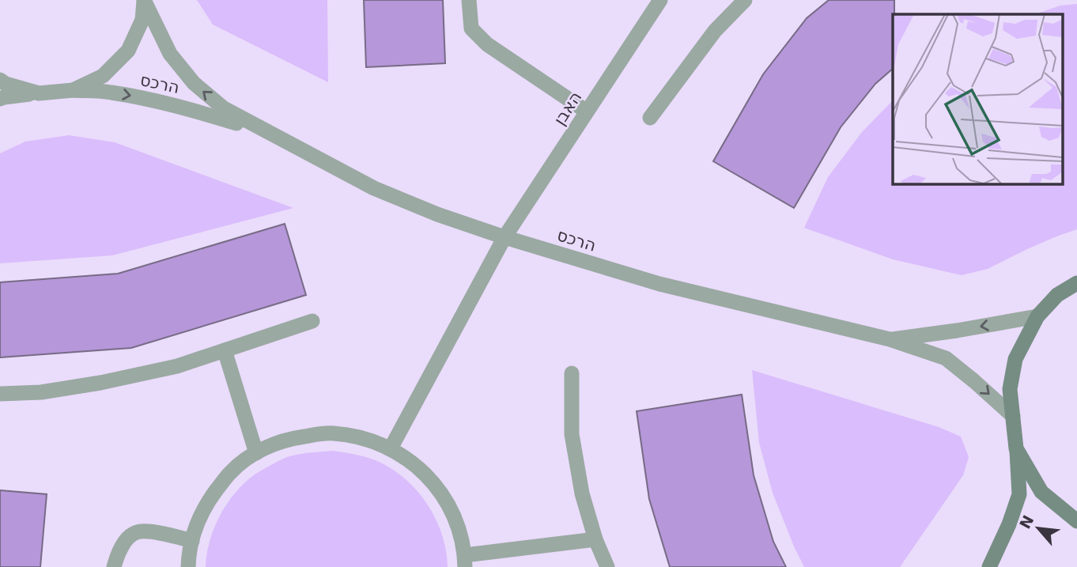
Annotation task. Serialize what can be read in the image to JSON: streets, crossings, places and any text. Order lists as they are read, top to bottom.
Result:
{
  "streets": {
    "street": ["הרכס", "האבן"]
  },
  "crossings": [
    ["הרכס", "האבן"]
  ],
  "north": "top left"
}
